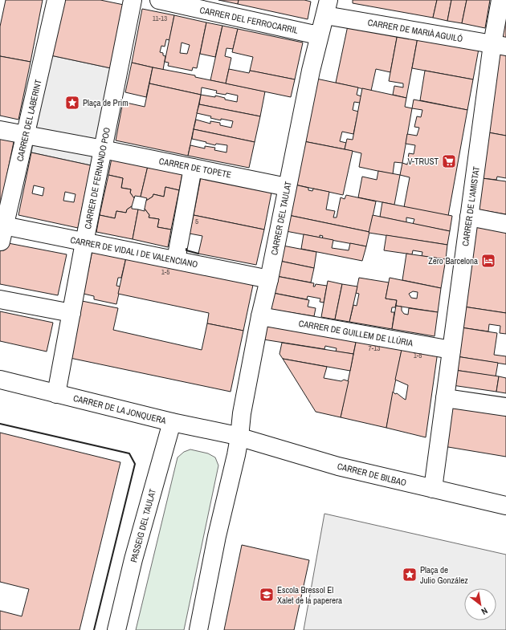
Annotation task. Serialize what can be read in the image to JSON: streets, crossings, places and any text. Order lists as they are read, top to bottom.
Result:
{
  "streets": {
    "street": [
      "CARRER DEL FERROCARRIL",
      "CARRER DE MARIÀ AGUILÓ",
      "CARRER DEL LABERINT",
      "CARRER DE TOPETE",
      "CARRER DE FERNANDO POO",
      "CARRER DE L'AMISTAT",
      "CARRER DEL TAULAT",
      "CARRER DE VIDAL I DE VALENCIANO",
      "CARRER DE GUILLEM DE LLÚRIA",
      "CARRER DE LA JONQUERA",
      "CARRER DE BILBAO",
      "PASSEIG DEL TAULAT"
    ]
  },
  "crossings": [
    ["CARRER DEL FERROCARRIL", "CARRER DEL TAULAT"],
    ["CARRER DE MARIÀ AGUILÓ", "CARRER DE L'AMISTAT"],
    ["CARRER DE MARIÀ AGUILÓ", "CARRER DEL TAULAT"],
    ["CARRER DEL LABERINT", "CARRER DE TOPETE"],
    ["CARRER DEL LABERINT", "CARRER DE VIDAL I DE VALENCIANO"],
    ["CARRER DE TOPETE", "CARRER DE FERNANDO POO"],
    ["CARRER DE TOPETE", "CARRER DEL TAULAT"],
    ["CARRER DE FERNANDO POO", "CARRER DE VIDAL I DE VALENCIANO"],
    ["CARRER DE FERNANDO POO", "CARRER DE LA JONQUERA"],
    ["CARRER DE L'AMISTAT", "CARRER DE GUILLEM DE LLÚRIA"],
    ["CARRER DE L'AMISTAT", "CARRER DE BILBAO"],
    ["CARRER DEL TAULAT", "CARRER DE VIDAL I DE VALENCIANO"],
    ["CARRER DEL TAULAT", "CARRER DE GUILLEM DE LLÚRIA"],
    ["CARRER DEL TAULAT", "CARRER DE LA JONQUERA"],
    ["CARRER DEL TAULAT", "CARRER DE BILBAO"],
    ["CARRER DE LA JONQUERA", "CARRER DE BILBAO"],
    ["CARRER DE LA JONQUERA", "PASSEIG DEL TAULAT"]
  ],
  "places": {
    "place": ["Plaça de Prim", "Plaça de Julio González"],
    "supermarket": ["V-TRUST"],
    "hotel": ["Zero Barcelona"],
    "school or university": ["Escola Bressol El Xalet de la paperera"]
  },
  "house_numbers": [
    "11-13",
    "5",
    "1-5",
    "7-13",
    "1-5"
  ],
  "north": "bottom right"
}
